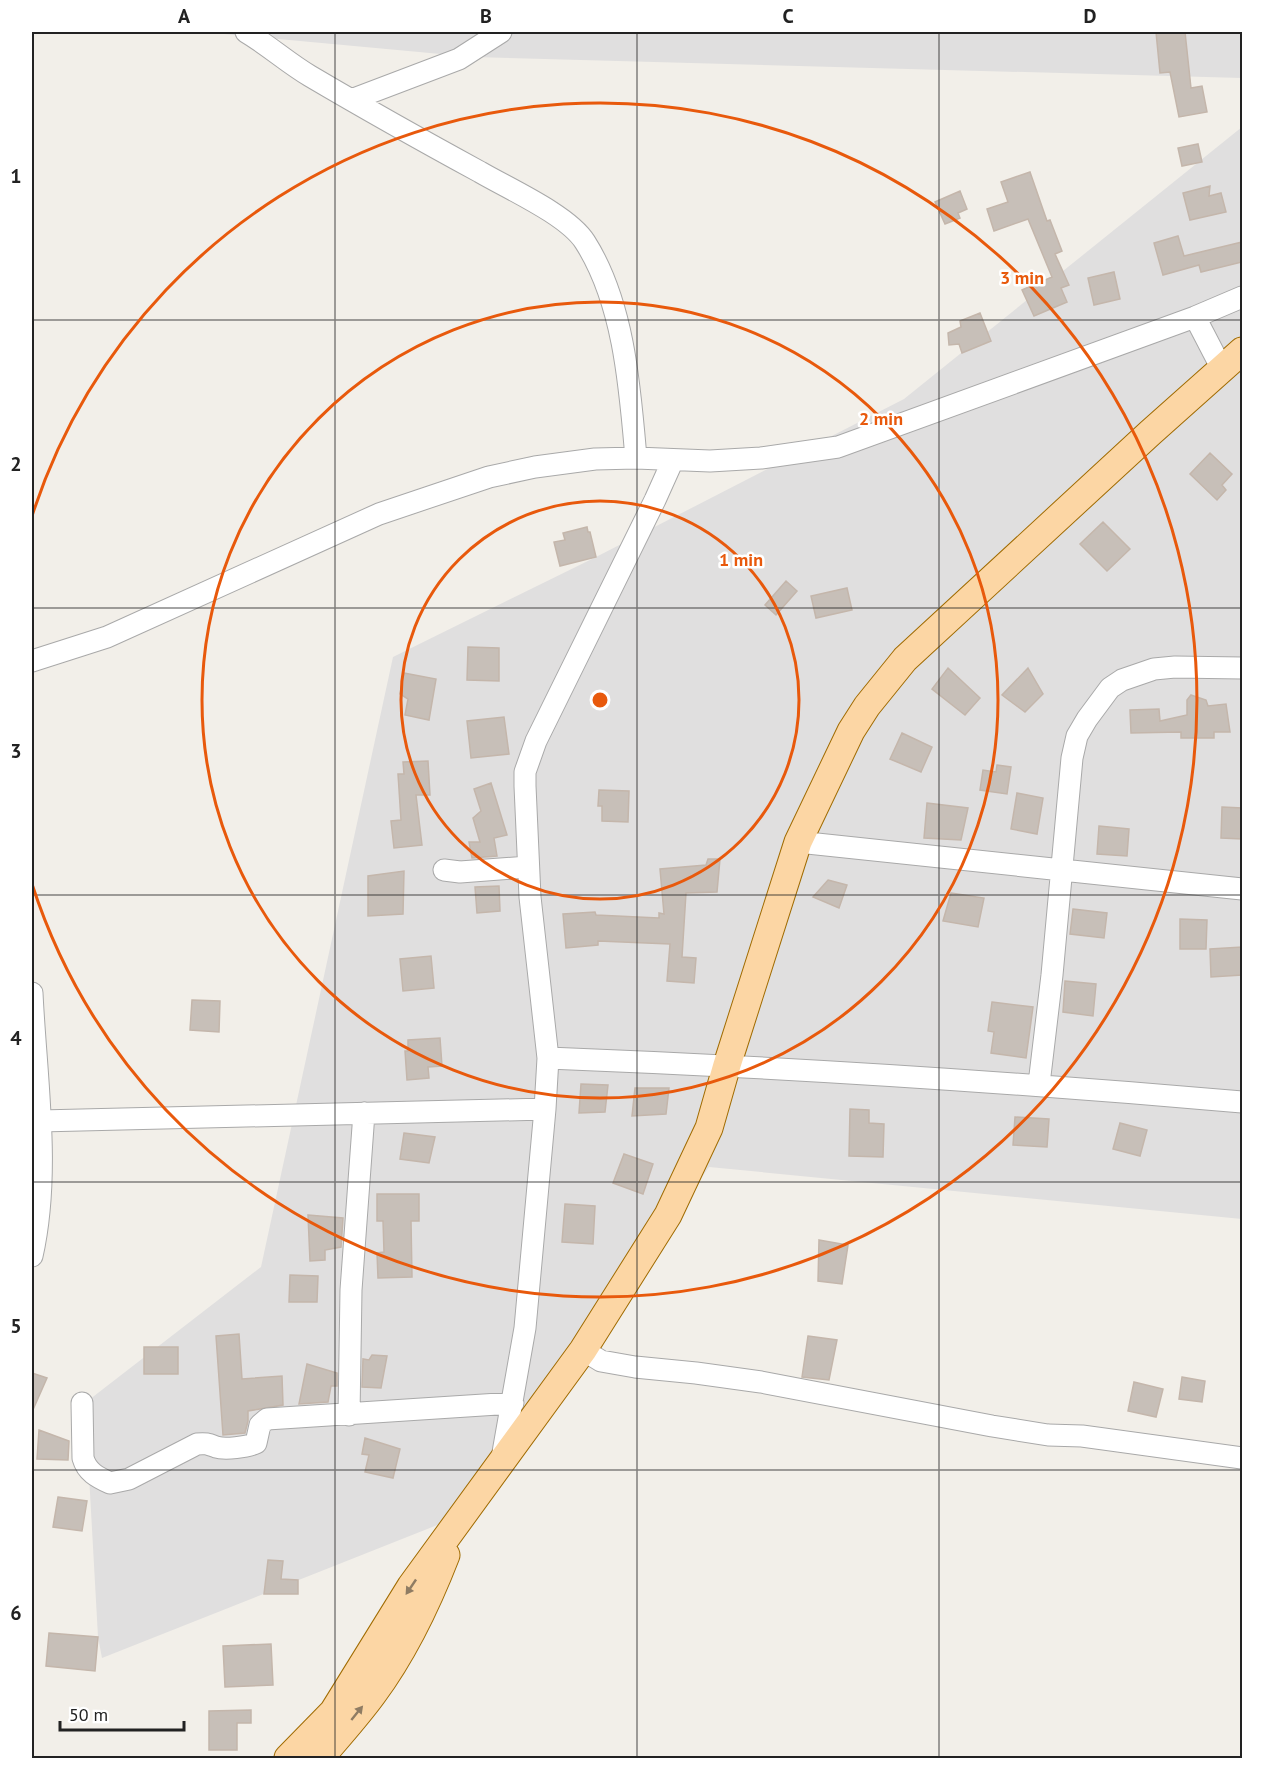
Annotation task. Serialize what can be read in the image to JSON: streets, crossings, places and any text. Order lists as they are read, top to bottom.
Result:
{
  "scale_bar": "50 m",
  "grid": {
    "columns": [
      "A",
      "B",
      "C",
      "D"
    ],
    "rows": [
      "1",
      "2",
      "3",
      "4",
      "5",
      "6"
    ]
  },
  "rings": ["3 min", "2 min", "1 min"]
}
